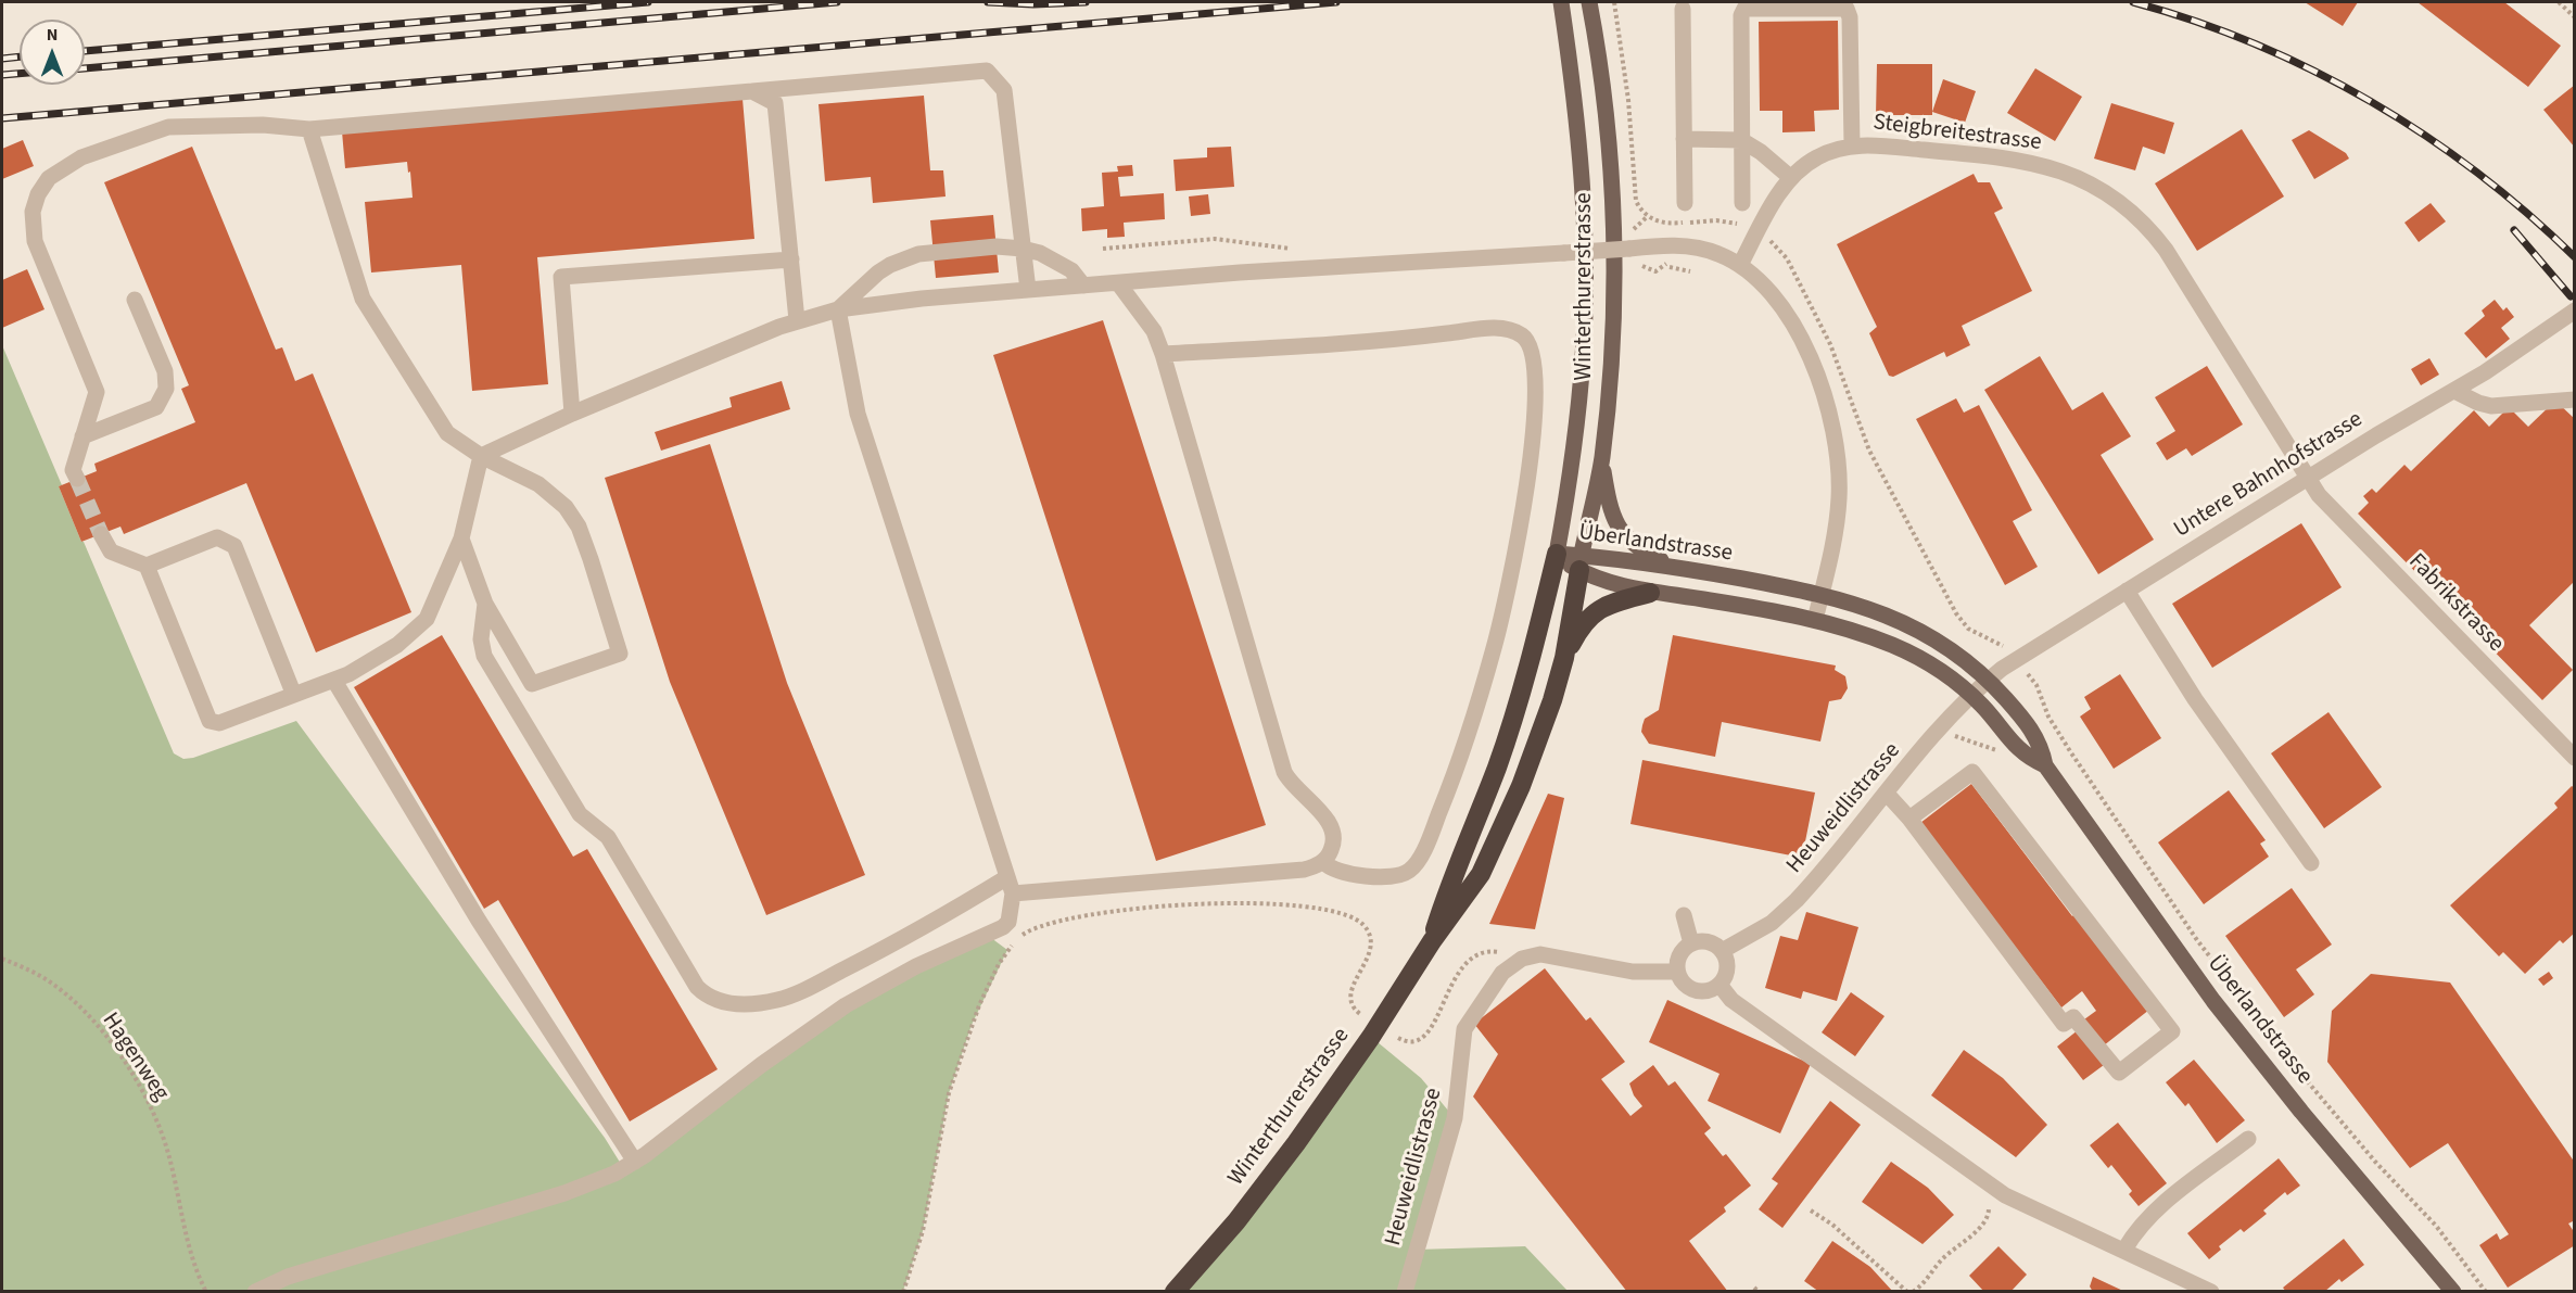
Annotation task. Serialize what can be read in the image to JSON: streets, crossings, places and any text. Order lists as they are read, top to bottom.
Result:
{
  "streets": {
    "highway": ["Winterthurerstrasse"],
    "main road": ["Überlandstrasse"],
    "street": [
      "Steigbreitestrasse",
      "Untere Bahnhofstrasse",
      "Fabrikstrasse",
      "Heuweidlistrasse"
    ],
    "path": ["Hagenweg"]
  },
  "crossings": [
    ["Steigbreitestrasse", "Untere Bahnhofstrasse"],
    ["Steigbreitestrasse", "Fabrikstrasse"],
    ["Winterthurerstrasse", "Überlandstrasse"],
    ["Untere Bahnhofstrasse", "Überlandstrasse"],
    ["Untere Bahnhofstrasse", "Fabrikstrasse"],
    ["Untere Bahnhofstrasse", "Heuweidlistrasse"],
    ["Überlandstrasse", "Heuweidlistrasse"]
  ],
  "north": "top"
}
